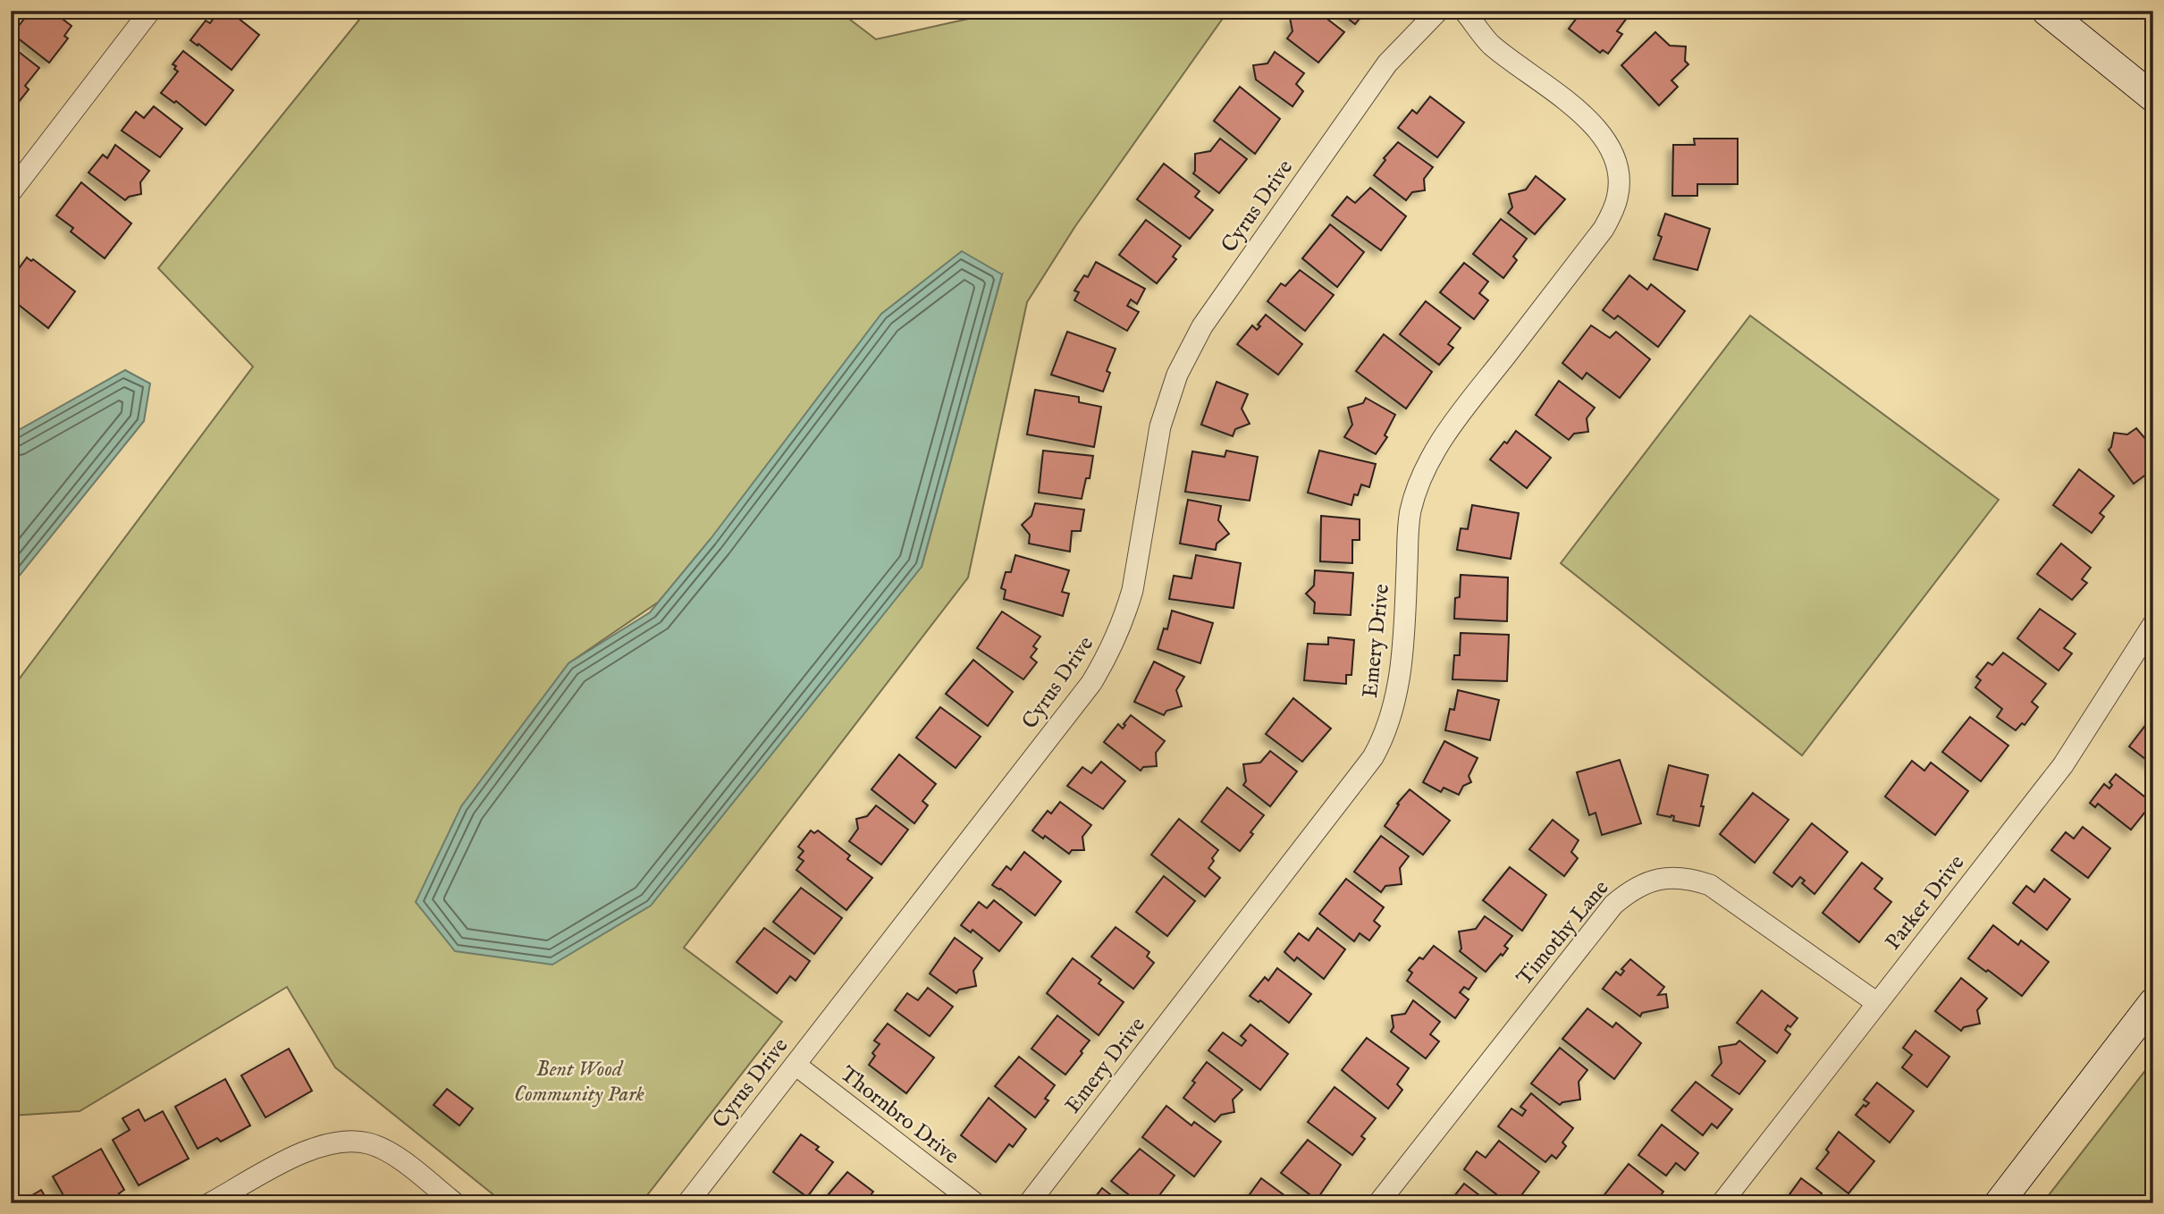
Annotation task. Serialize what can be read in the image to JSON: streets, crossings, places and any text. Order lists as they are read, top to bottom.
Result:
{
  "streets": {
    "street": [
      "Cyrus Drive",
      "Emery Drive",
      "Parker Drive",
      "Timothy Lane",
      "Thornbro Drive"
    ]
  },
  "crossings": [
    ["Cyrus Drive", "Thornbro Drive"],
    ["Parker Drive", "Timothy Lane"]
  ],
  "parks": ["Bent Wood Community Park"]
}
